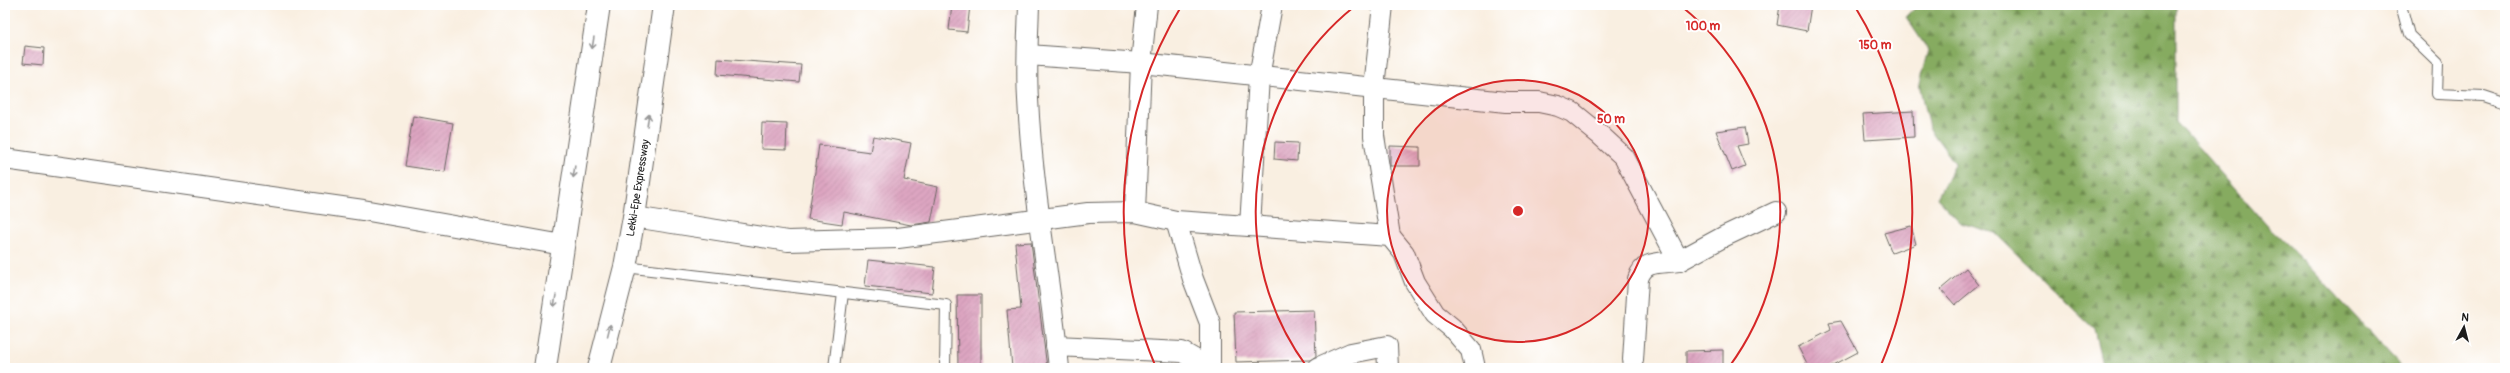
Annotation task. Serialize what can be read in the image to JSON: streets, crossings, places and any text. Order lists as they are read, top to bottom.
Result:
{
  "streets": {
    "highway": ["Lekki-Epe Expressway"]
  },
  "north": "top",
  "rings": ["100 m", "150 m", "50 m"]
}
